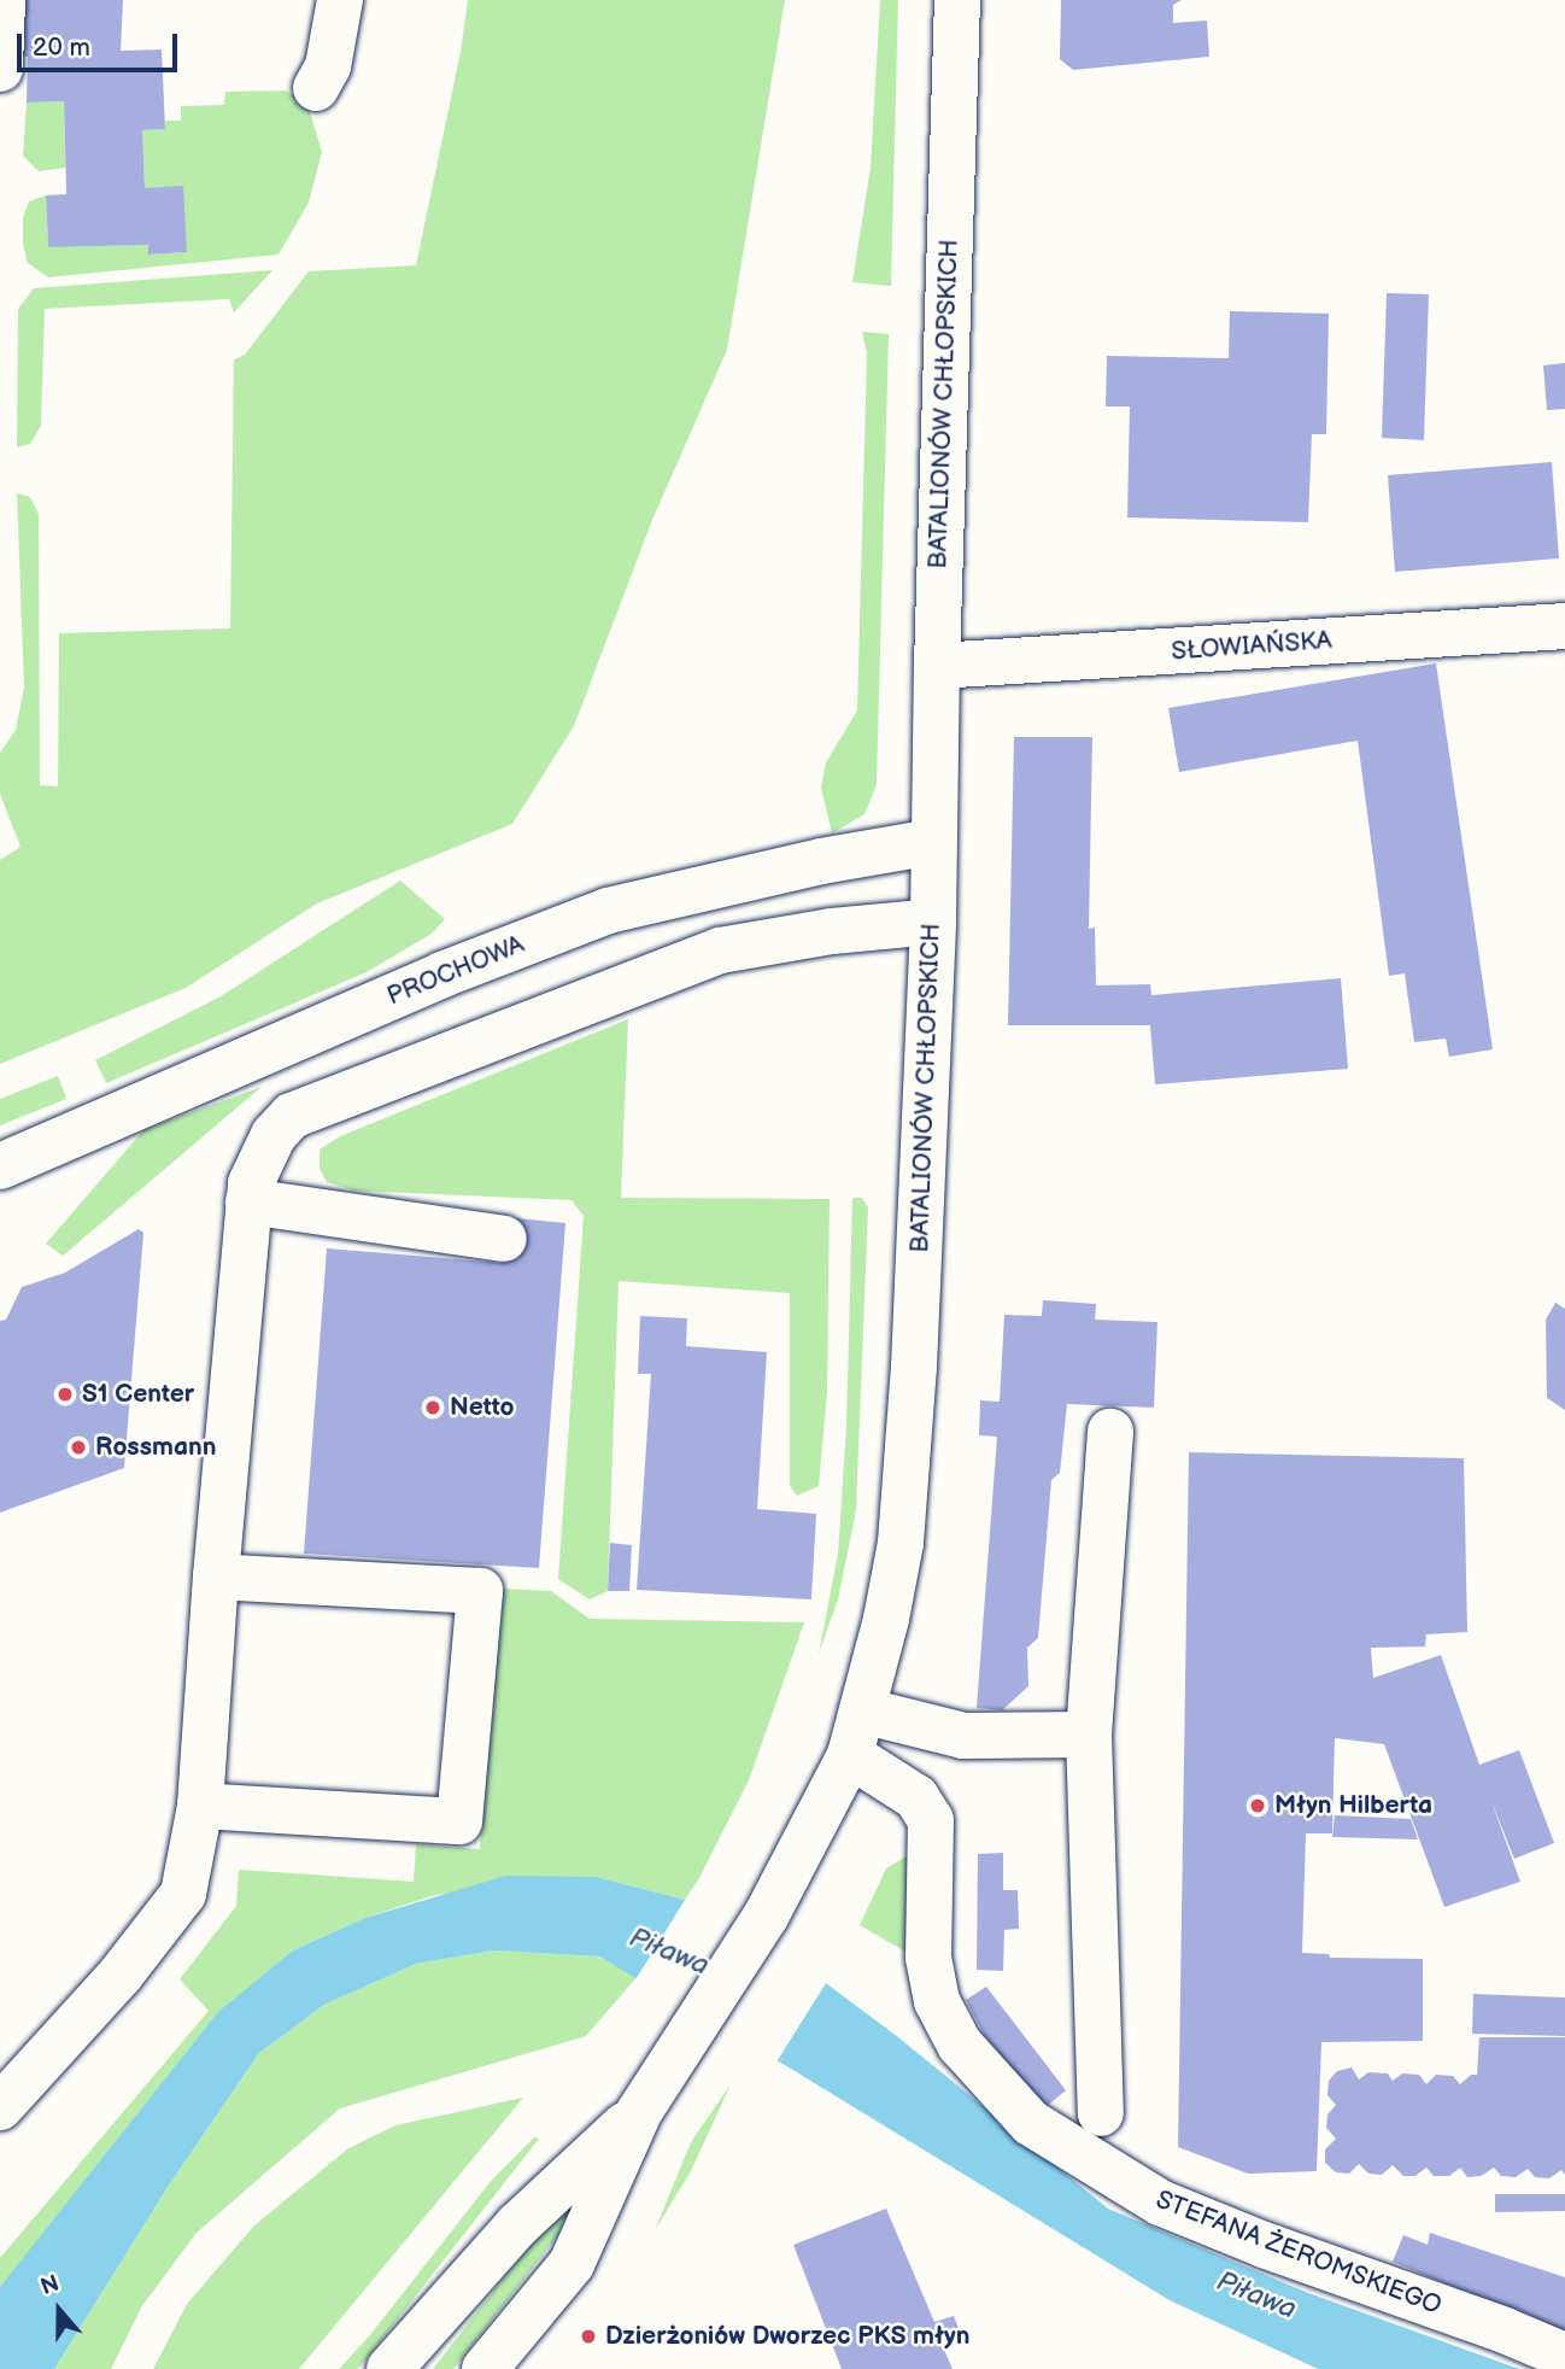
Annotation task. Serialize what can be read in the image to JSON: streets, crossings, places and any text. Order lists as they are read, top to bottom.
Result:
{
  "streets": {
    "main road": [
      "BATALIONÓW CHŁOPSKICH",
      "SŁOWIAŃSKA",
      "PROCHOWA",
      "STEFANA ŻEROMSKIEGO"
    ]
  },
  "crossings": [
    ["BATALIONÓW CHŁOPSKICH", "SŁOWIAŃSKA"],
    ["BATALIONÓW CHŁOPSKICH", "PROCHOWA"],
    ["BATALIONÓW CHŁOPSKICH", "STEFANA ŻEROMSKIEGO"]
  ],
  "water": ["Piława"],
  "places": [
    "S1 Center",
    "Netto",
    "Rossmann",
    "Młyn Hilberta",
    "Dzierżoniów Dworzec PKS młyn"
  ],
  "scale_bar": "20 m",
  "north": "top"
}
